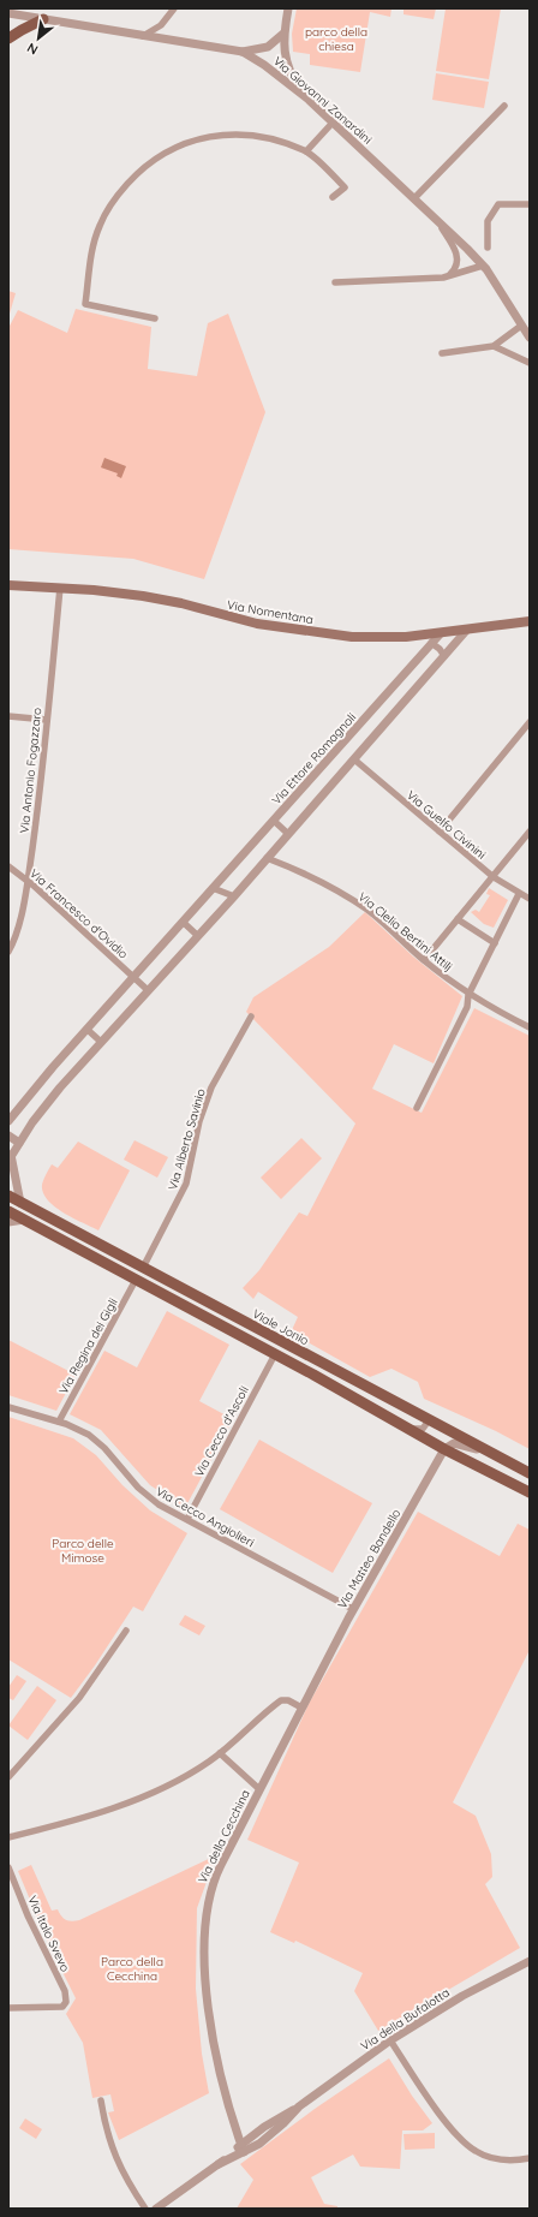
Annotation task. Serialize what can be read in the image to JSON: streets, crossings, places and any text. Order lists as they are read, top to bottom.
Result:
{
  "streets": {
    "main road": ["Via Nomentana", "Viale Jonio"],
    "street": [
      "Via Giovanni Zanardini",
      "Via Ettore Romagnoli",
      "Via Antonio Fogazzaro",
      "Via Guelfo Civinini",
      "Via Francesco d'Ovidio",
      "Via Clelia Bertini Attilj",
      "Via Alberto Savinio",
      "Via Regina dei Gigli",
      "Via Cecco d'Ascoli",
      "Via Cecco Angiolieri",
      "Via Matteo Bandello",
      "Via della Cecchina",
      "Via Italo Svevo",
      "Via della Bufalotta"
    ]
  },
  "crossings": [
    ["Via Nomentana", "Via Ettore Romagnoli"],
    ["Via Nomentana", "Via Antonio Fogazzaro"],
    ["Via Ettore Romagnoli", "Via Francesco d'Ovidio"],
    ["Via Antonio Fogazzaro", "Via Francesco d'Ovidio"],
    ["Via Alberto Savinio", "Viale Jonio"],
    ["Via Regina dei Gigli", "Via Cecco Angiolieri"],
    ["Via Cecco d'Ascoli", "Via Cecco Angiolieri"],
    ["Via Cecco Angiolieri", "Via Matteo Bandello"],
    ["Via Matteo Bandello", "Via della Cecchina"],
    ["Via della Cecchina", "Via della Bufalotta"]
  ],
  "parks": ["parco della chiesa", "Parco delle Mimose", "Parco della Cecchina"],
  "north": "bottom left"
}
